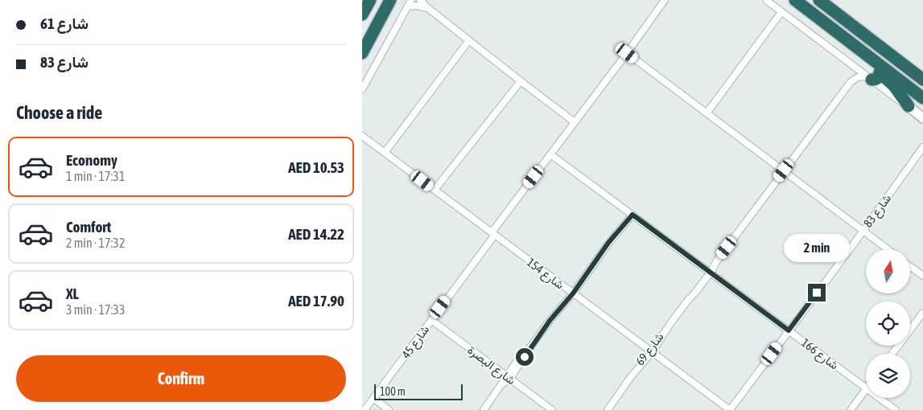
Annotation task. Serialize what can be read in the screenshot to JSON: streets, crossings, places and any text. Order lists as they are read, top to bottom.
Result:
{
  "streets": {
    "street": [
      "شارع 83",
      "شارع 154",
      "شارع 45",
      "شارع 69",
      "شارع 166",
      "شارع البصرة"
    ]
  },
  "crossings": [
    ["شارع 83", "شارع 154"],
    ["شارع 83", "شارع 166"],
    ["شارع 154", "شارع 45"],
    ["شارع 154", "شارع 69"],
    ["شارع 45", "شارع 166"],
    ["شارع 45", "شارع البصرة"],
    ["شارع 69", "شارع 166"]
  ],
  "scale_bar": "100 m",
  "north": "top",
  "page": {
    "banner": ["شارع 61", "شارع 83"],
    "heading": "Choose a ride",
    "list": [
      {
        "name": "Economy",
        "note": "1 min · 17:31",
        "value": "AED 10.53"
      },
      {
        "name": "Comfort",
        "note": "2 min · 17:32",
        "value": "AED 14.22"
      },
      {
        "name": "XL",
        "note": "3 min · 17:33",
        "value": "AED 17.90"
      }
    ],
    "bubble": "2 min",
    "buttons": "Confirm",
    "scale": "100 m"
  }
}
